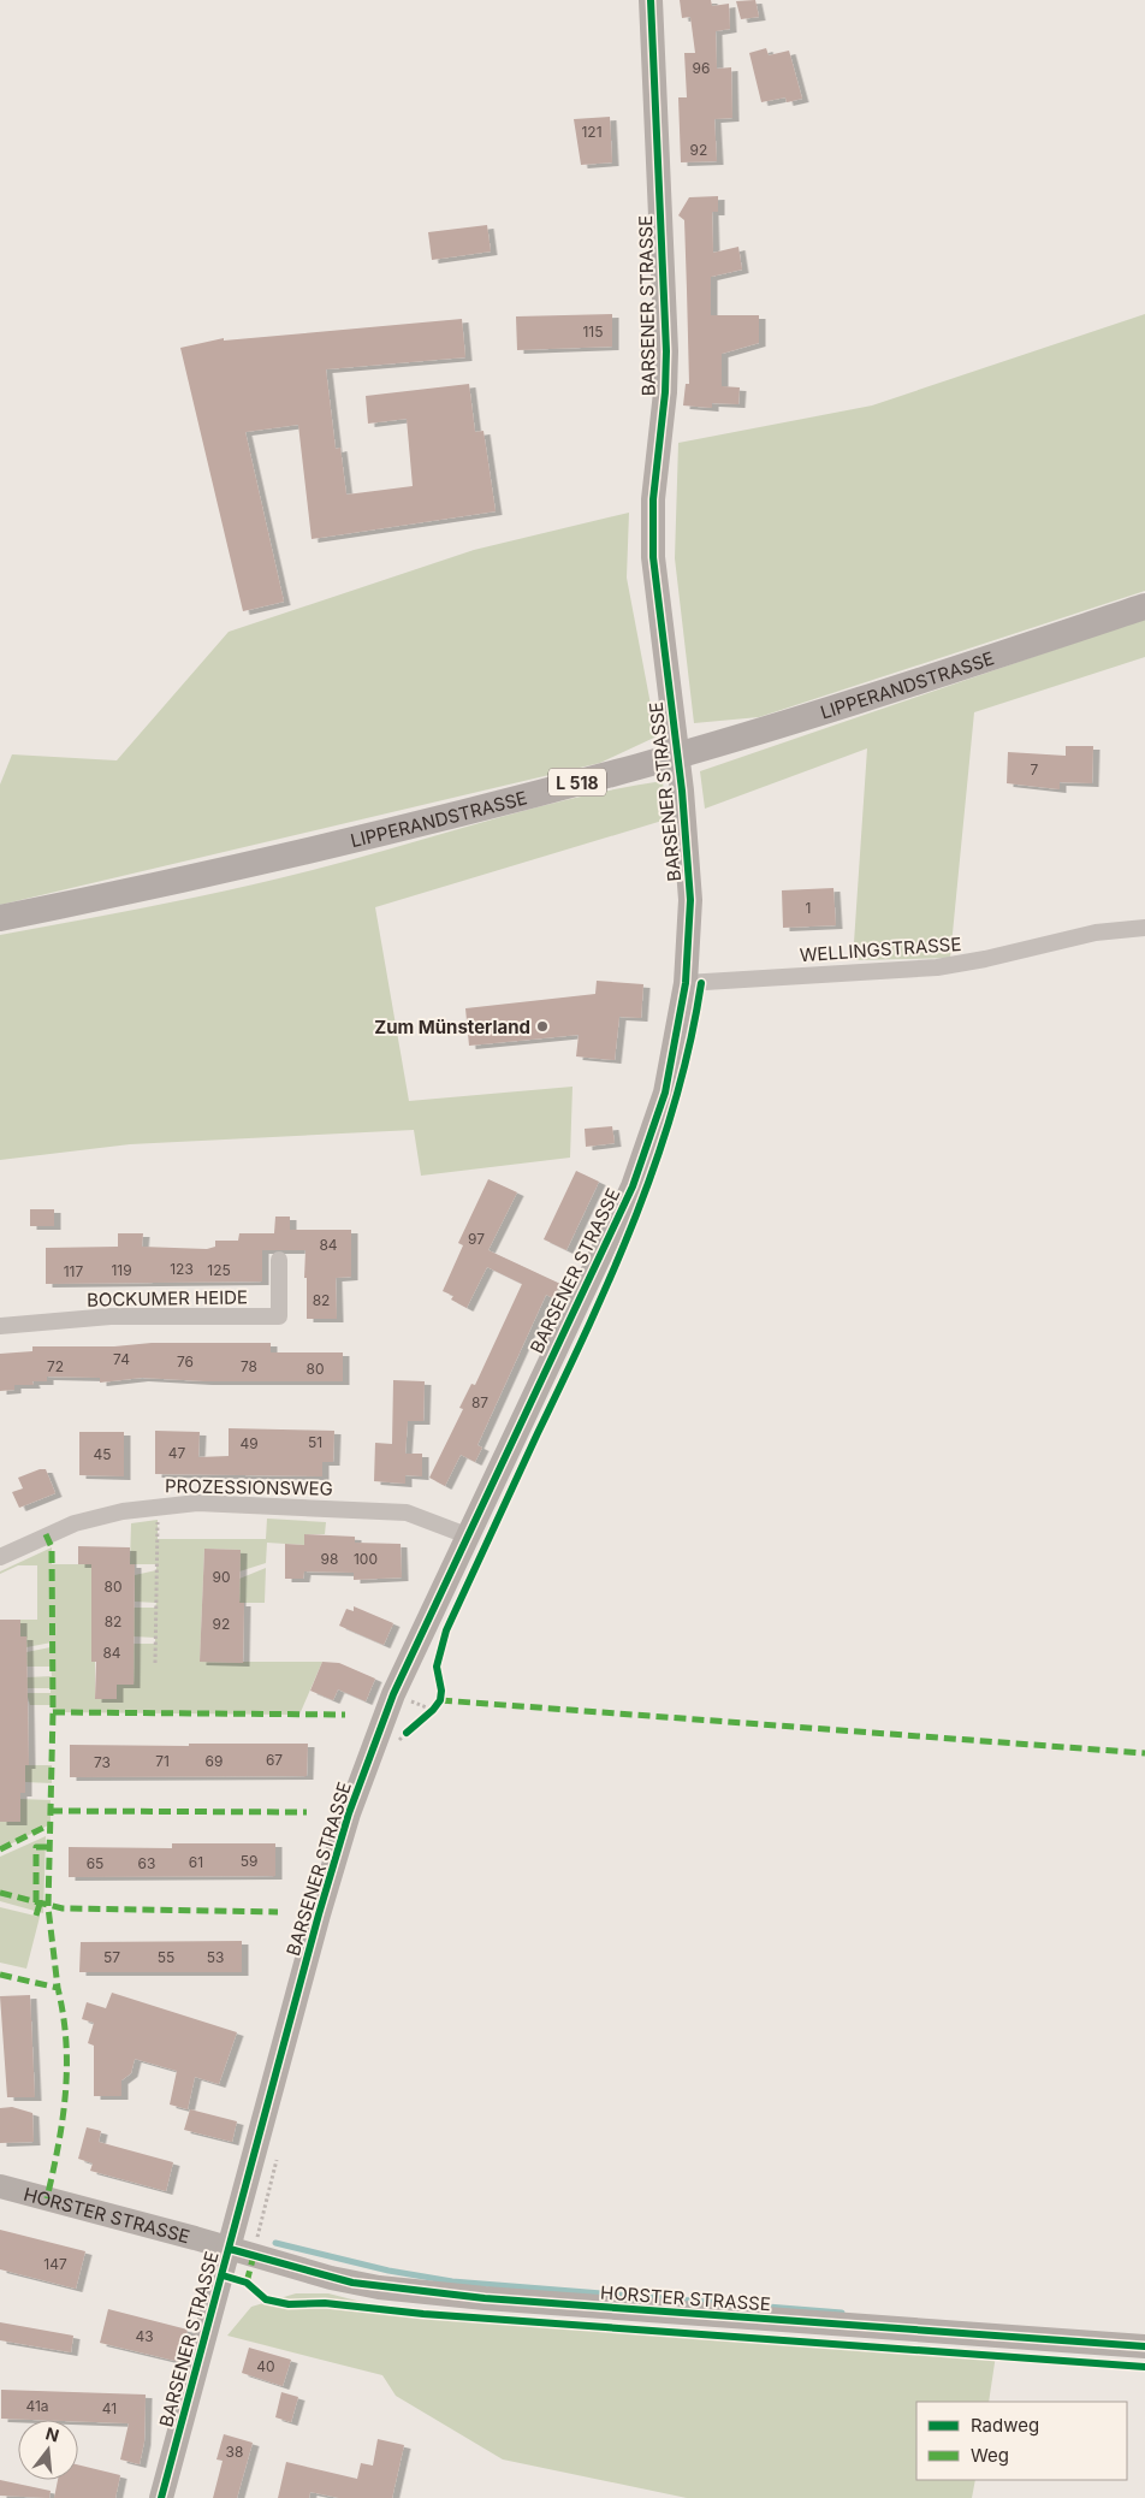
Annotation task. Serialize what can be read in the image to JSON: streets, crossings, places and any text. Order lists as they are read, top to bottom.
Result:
{
  "streets": {
    "main road": ["LIPPERANDSTRASSE", "L 518"],
    "street": [
      "BARSENER STRASSE",
      "WELLINGSTRASSE",
      "BOCKUMER HEIDE",
      "PROZESSIONSWEG",
      "HORSTER STRASSE"
    ]
  },
  "crossings": [
    ["BARSENER STRASSE", "WELLINGSTRASSE"],
    ["BARSENER STRASSE", "PROZESSIONSWEG"],
    ["BARSENER STRASSE", "HORSTER STRASSE"]
  ],
  "places": ["Zum Münsterland"],
  "house_numbers": [
    "96",
    "121",
    "92",
    "115",
    "7",
    "1",
    "97",
    "84",
    "123",
    "119",
    "125",
    "117",
    "82",
    "74",
    "76",
    "72",
    "78",
    "80",
    "87",
    "51",
    "49",
    "47",
    "45",
    "98",
    "100",
    "90",
    "80",
    "82",
    "92",
    "84",
    "67",
    "71",
    "69",
    "73",
    "59",
    "61",
    "65",
    "63",
    "57",
    "55",
    "53",
    "147",
    "43",
    "40",
    "41a",
    "41",
    "38"
  ],
  "legend": ["Radweg", "Weg"],
  "north": "top"
}
